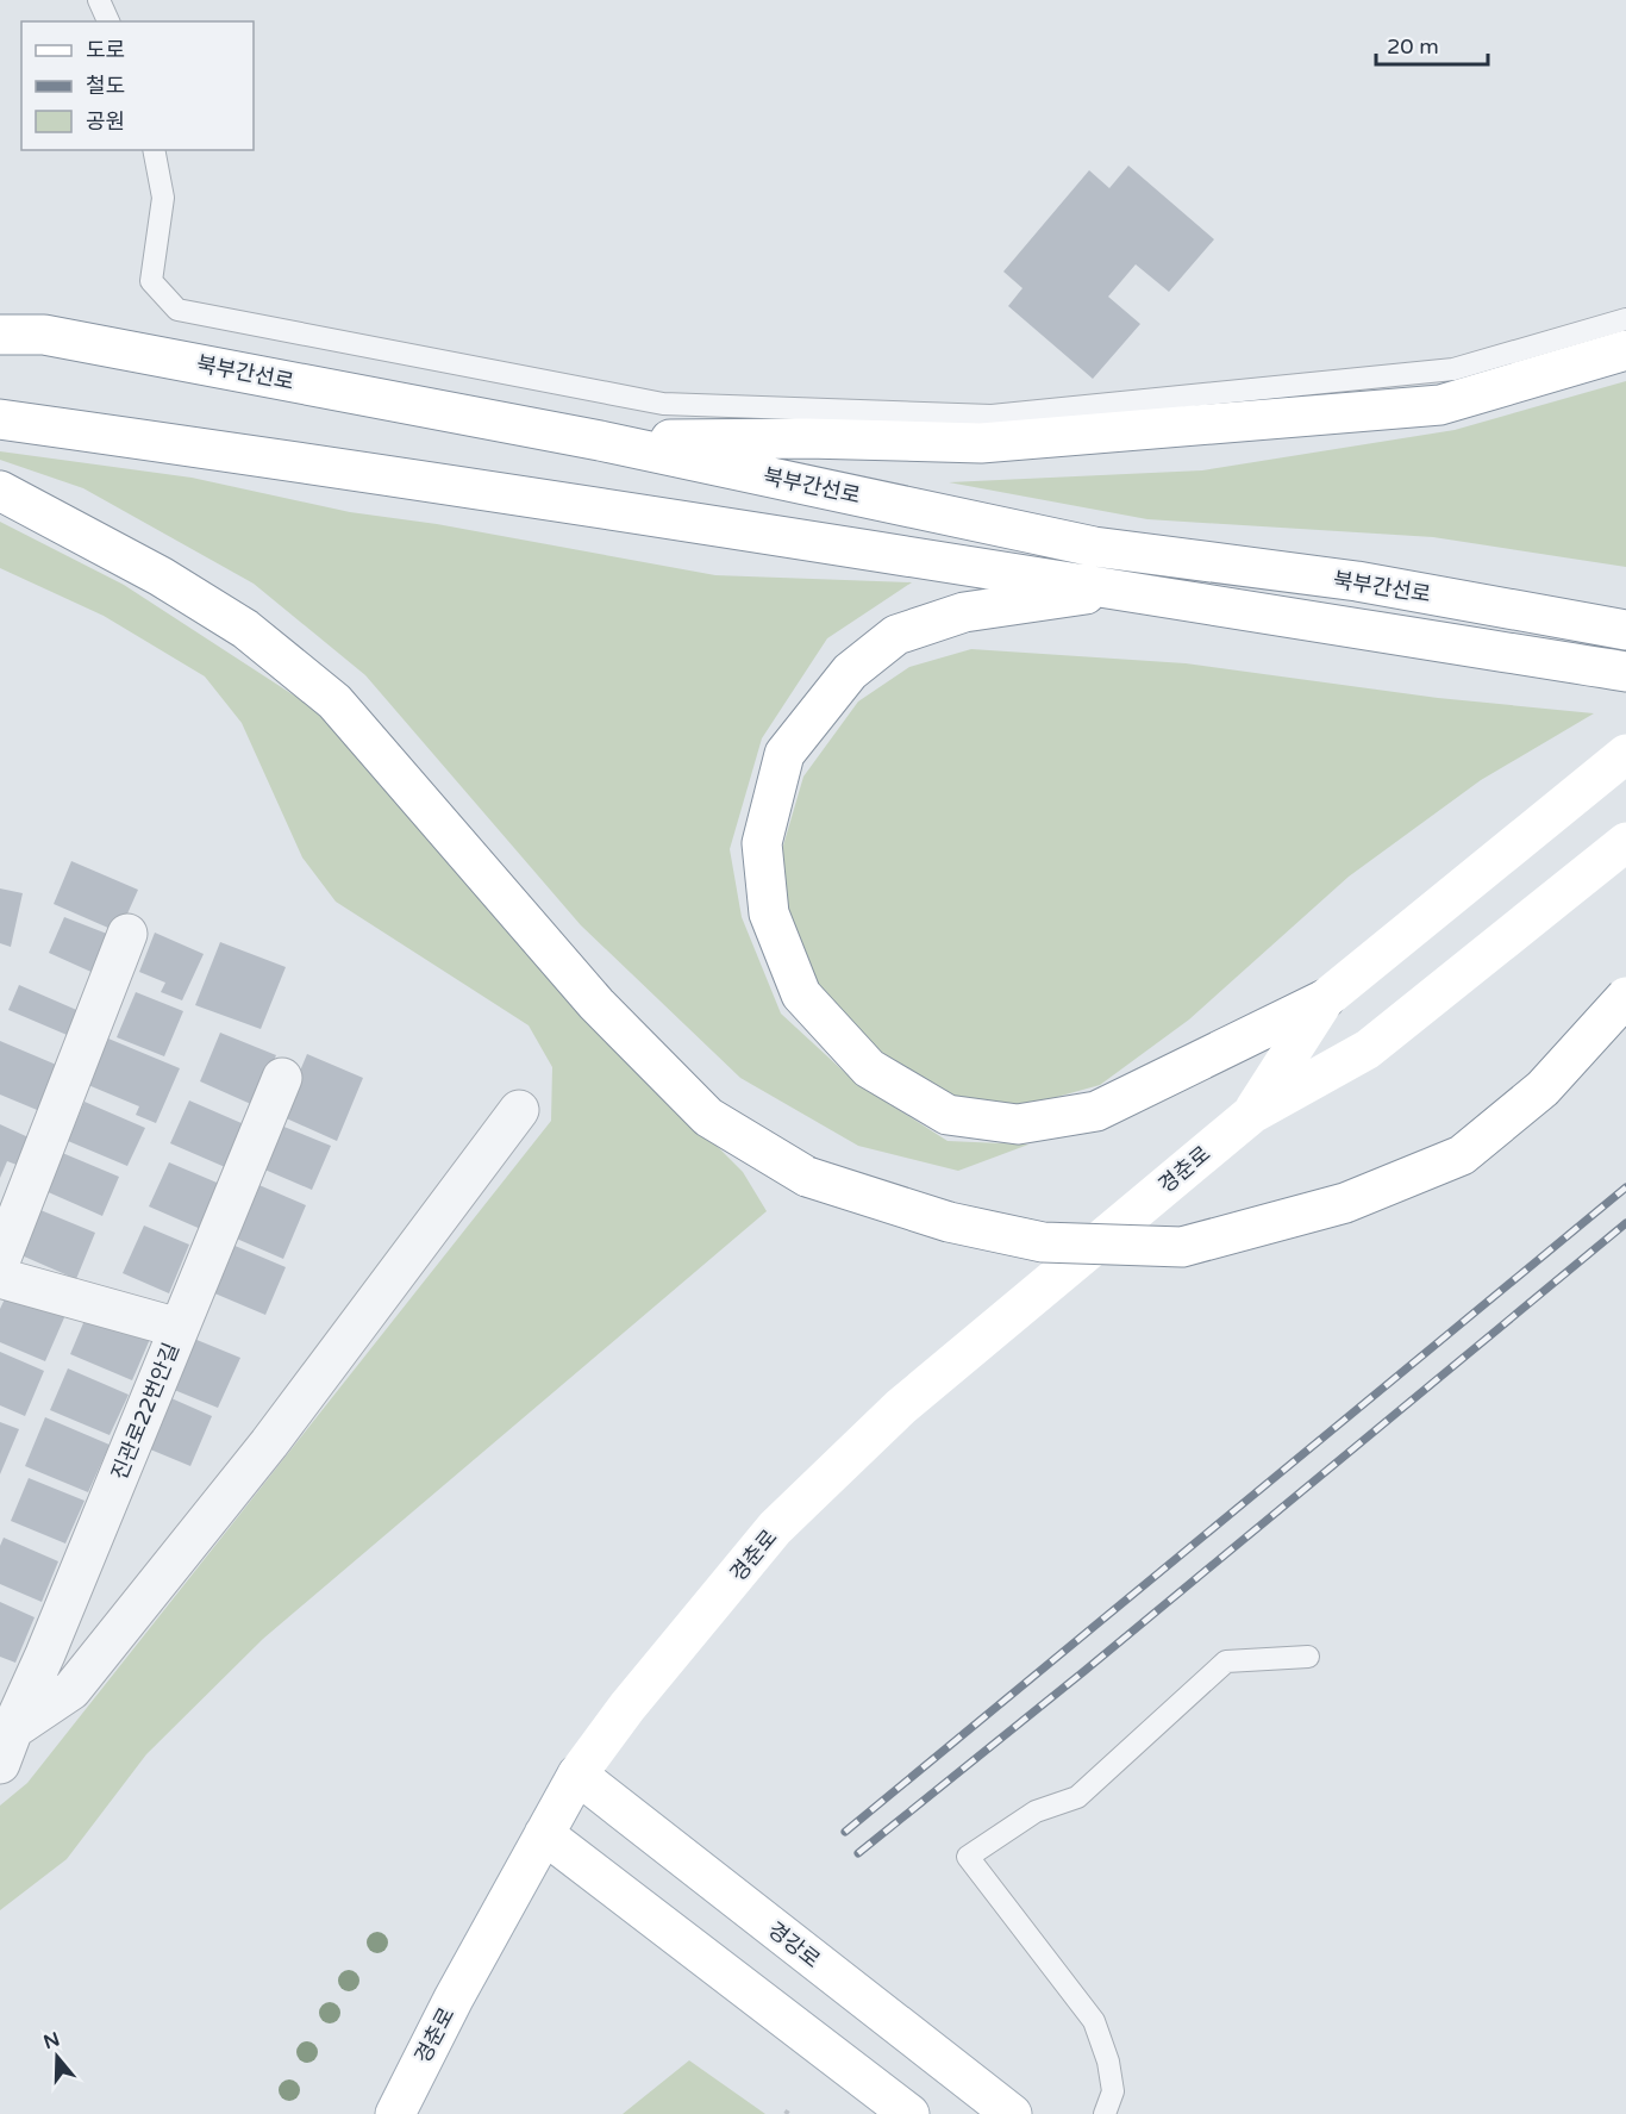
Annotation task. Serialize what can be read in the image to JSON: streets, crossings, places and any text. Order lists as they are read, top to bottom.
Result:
{
  "streets": {
    "main road": ["북부간선로", "경춘로", "경강로"],
    "street": ["진관로22번안길"]
  },
  "crossings": [
    ["경춘로", "경강로"]
  ],
  "legend": ["도로", "철도", "공원"],
  "scale_bar": "20 m",
  "north": "top"
}
